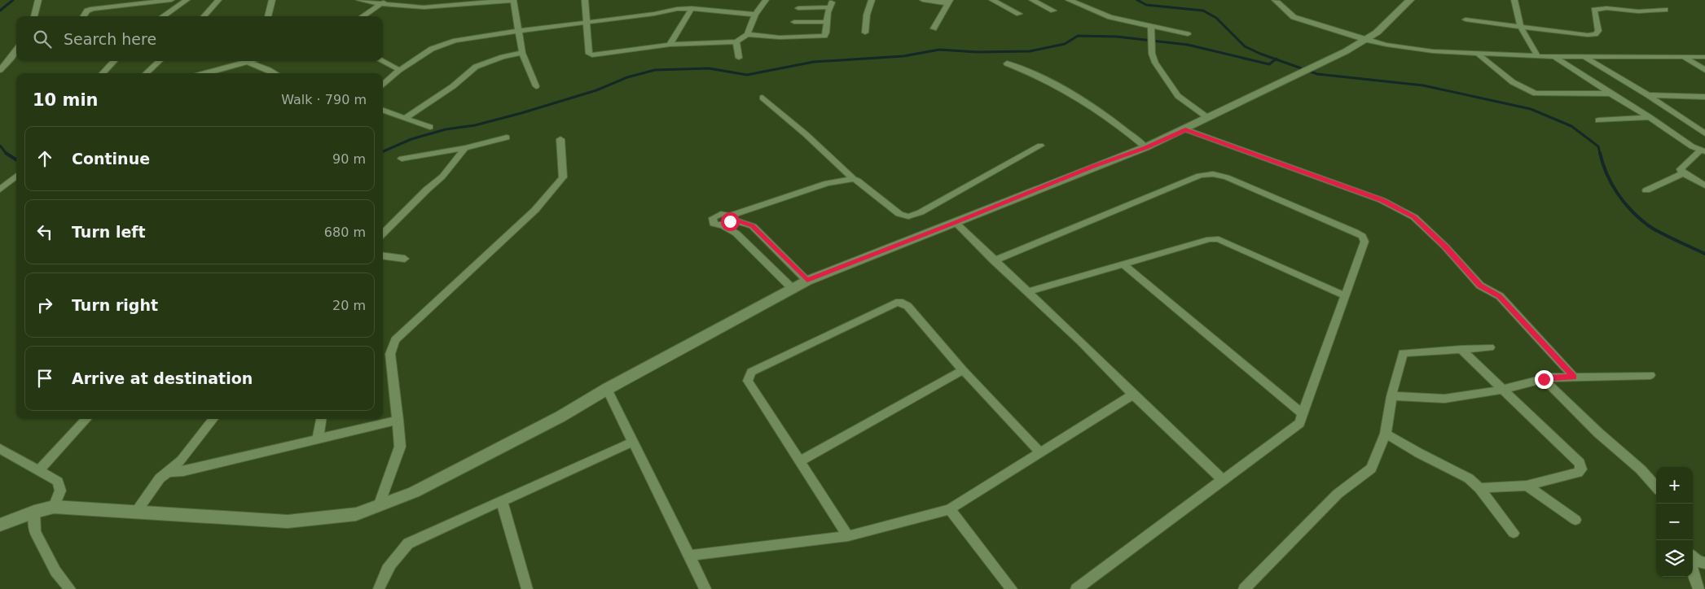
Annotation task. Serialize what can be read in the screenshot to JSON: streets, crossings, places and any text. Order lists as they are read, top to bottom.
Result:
{
  "page": {
    "search": "Search here",
    "heading": ["10 min", "Walk · 790 m"],
    "list": [
      ["Continue", "90 m"],
      ["Turn left", "680 m"],
      ["Turn right", "20 m"],
      "Arrive at destination"
    ],
    "map_buttons": ["+", "−"]
  }
}
